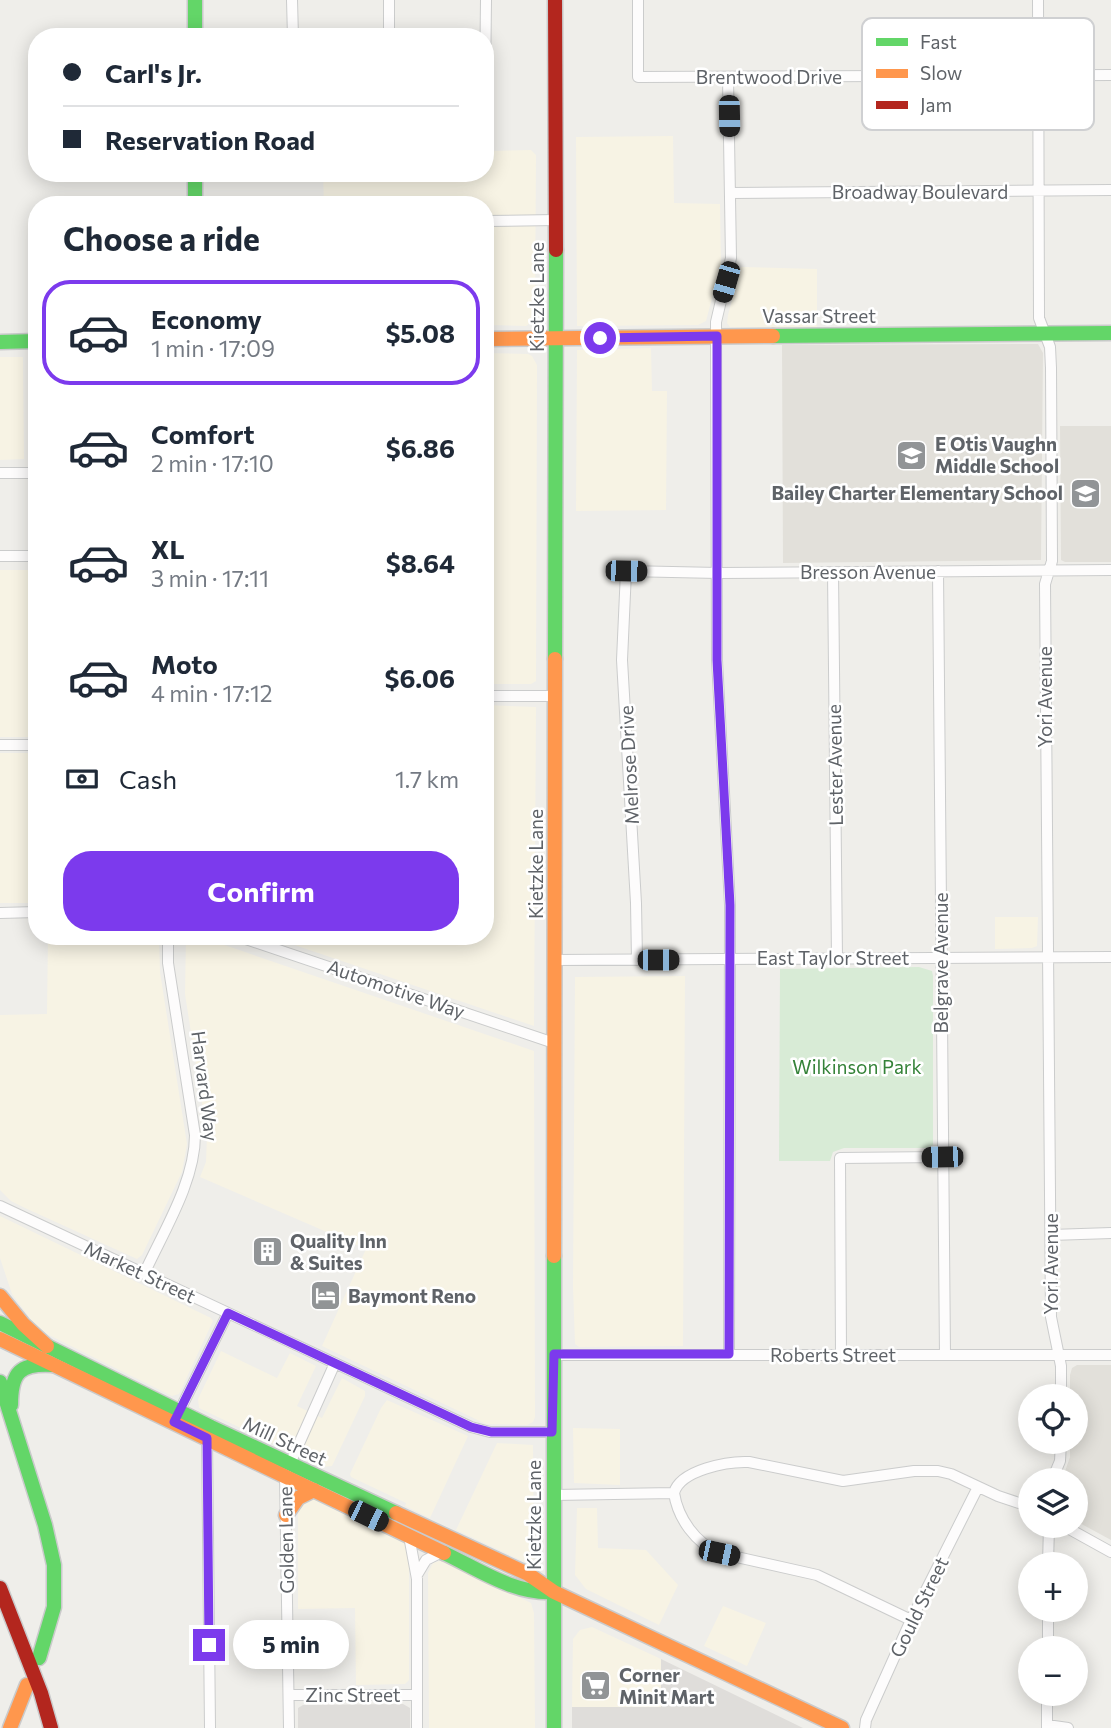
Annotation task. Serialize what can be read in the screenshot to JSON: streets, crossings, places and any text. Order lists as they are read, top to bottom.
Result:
{
  "streets": {
    "main road": ["Kietzke Lane", "Vassar Street", "Mill Street"],
    "street": [
      "Brentwood Drive",
      "Broadway Boulevard",
      "Bresson Avenue",
      "Yori Avenue",
      "Melrose Drive",
      "Lester Avenue",
      "East Taylor Street",
      "Belgrave Avenue",
      "Automotive Way",
      "Harvard Way",
      "Market Street",
      "Roberts Street",
      "Golden Lane",
      "Gould Street",
      "Zinc Street"
    ]
  },
  "crossings": [
    ["Broadway Boulevard", "Yori Avenue"],
    ["Kietzke Lane", "Vassar Street"],
    ["Kietzke Lane", "East Taylor Street"],
    ["Kietzke Lane", "Automotive Way"],
    ["Kietzke Lane", "Market Street"],
    ["Kietzke Lane", "Roberts Street"],
    ["Kietzke Lane", "Mill Street"],
    ["Vassar Street", "Yori Avenue"],
    ["Bresson Avenue", "Yori Avenue"],
    ["Bresson Avenue", "Melrose Drive"],
    ["Bresson Avenue", "Lester Avenue"],
    ["Bresson Avenue", "Belgrave Avenue"],
    ["Yori Avenue", "East Taylor Street"],
    ["Yori Avenue", "Roberts Street"],
    ["Melrose Drive", "East Taylor Street"],
    ["Lester Avenue", "East Taylor Street"],
    ["East Taylor Street", "Belgrave Avenue"],
    ["Belgrave Avenue", "Roberts Street"],
    ["Harvard Way", "Market Street"],
    ["Market Street", "Golden Lane"],
    ["Mill Street", "Golden Lane"],
    ["Golden Lane", "Zinc Street"]
  ],
  "parks": ["Wilkinson Park"],
  "places": {
    "school or university": ["E Otis Vaughn Middle School", "Bailey Charter Elementary School"],
    "building": ["Quality Inn & Suites"],
    "hotel": ["Baymont Reno"],
    "supermarket": ["Corner Minit Mart"]
  },
  "legend": ["Fast", "Slow", "Jam"],
  "page": {
    "banner": ["Carl's Jr.", "Reservation Road"],
    "heading": "Choose a ride",
    "list": [
      {
        "name": "Economy",
        "note": "1 min · 17:09",
        "value": "$5.08"
      },
      {
        "name": "Comfort",
        "note": "2 min · 17:10",
        "value": "$6.86"
      },
      {
        "name": "XL",
        "note": "3 min · 17:11",
        "value": "$8.64"
      },
      {
        "name": "Moto",
        "note": "4 min · 17:12",
        "value": "$6.06"
      }
    ],
    "pay": ["Cash", "1.7 km"],
    "buttons": "Confirm",
    "map_buttons": ["+", "−"],
    "bubble": "5 min"
  }
}
